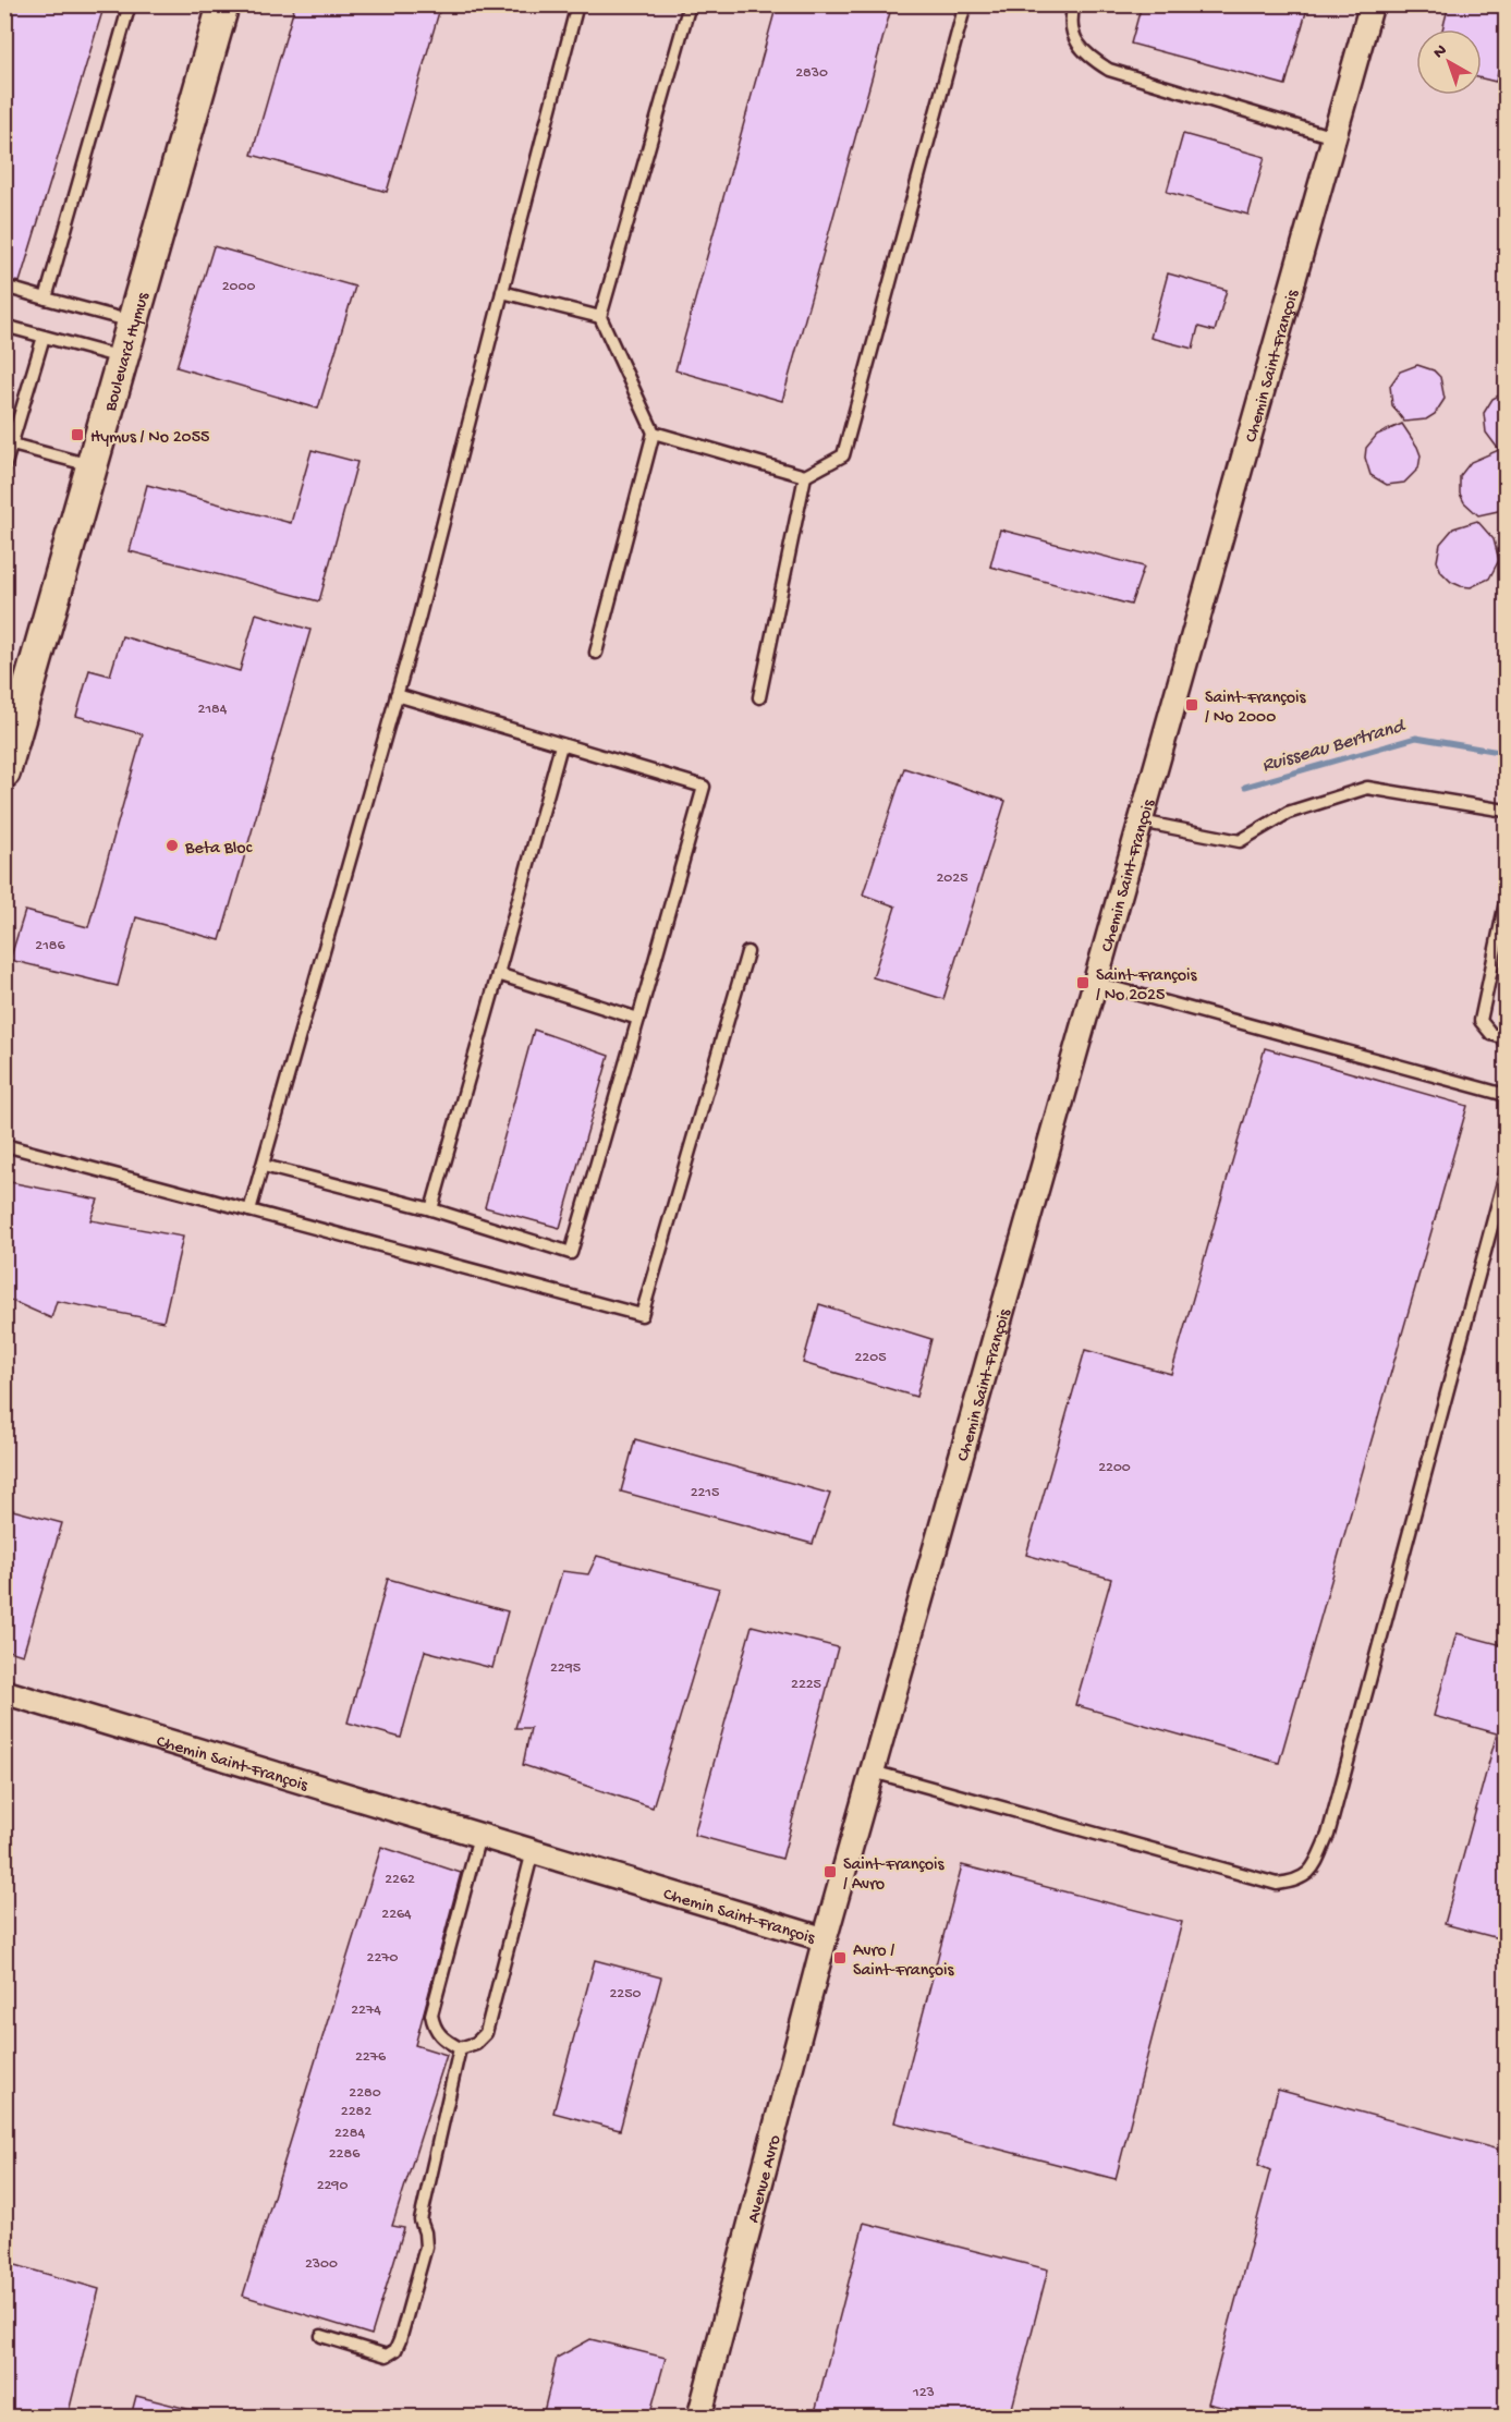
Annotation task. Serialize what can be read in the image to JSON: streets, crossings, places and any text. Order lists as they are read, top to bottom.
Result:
{
  "streets": {
    "street": ["Boulevard Hymus", "Chemin Saint-François", "Avenue Avro"]
  },
  "crossings": [
    ["Chemin Saint-François", "Avenue Avro"]
  ],
  "water": ["Ruisseau Bertrand"],
  "places": {
    "transit": [
      "Hymus / No 2055",
      "Saint-François / No 2000",
      "Saint-François / No 2025",
      "Saint-François / Avro",
      "Avro / Saint-François"
    ],
    "other": ["Beta Bloc"]
  },
  "house_numbers": [
    "2830",
    "2000",
    "2184",
    "2025",
    "2186",
    "2205",
    "2200",
    "2215",
    "2295",
    "2225",
    "2262",
    "2264",
    "2270",
    "2250",
    "2274",
    "2276",
    "2280",
    "2282",
    "2284",
    "2286",
    "2290",
    "2300",
    "123"
  ],
  "north": "top left"
}
